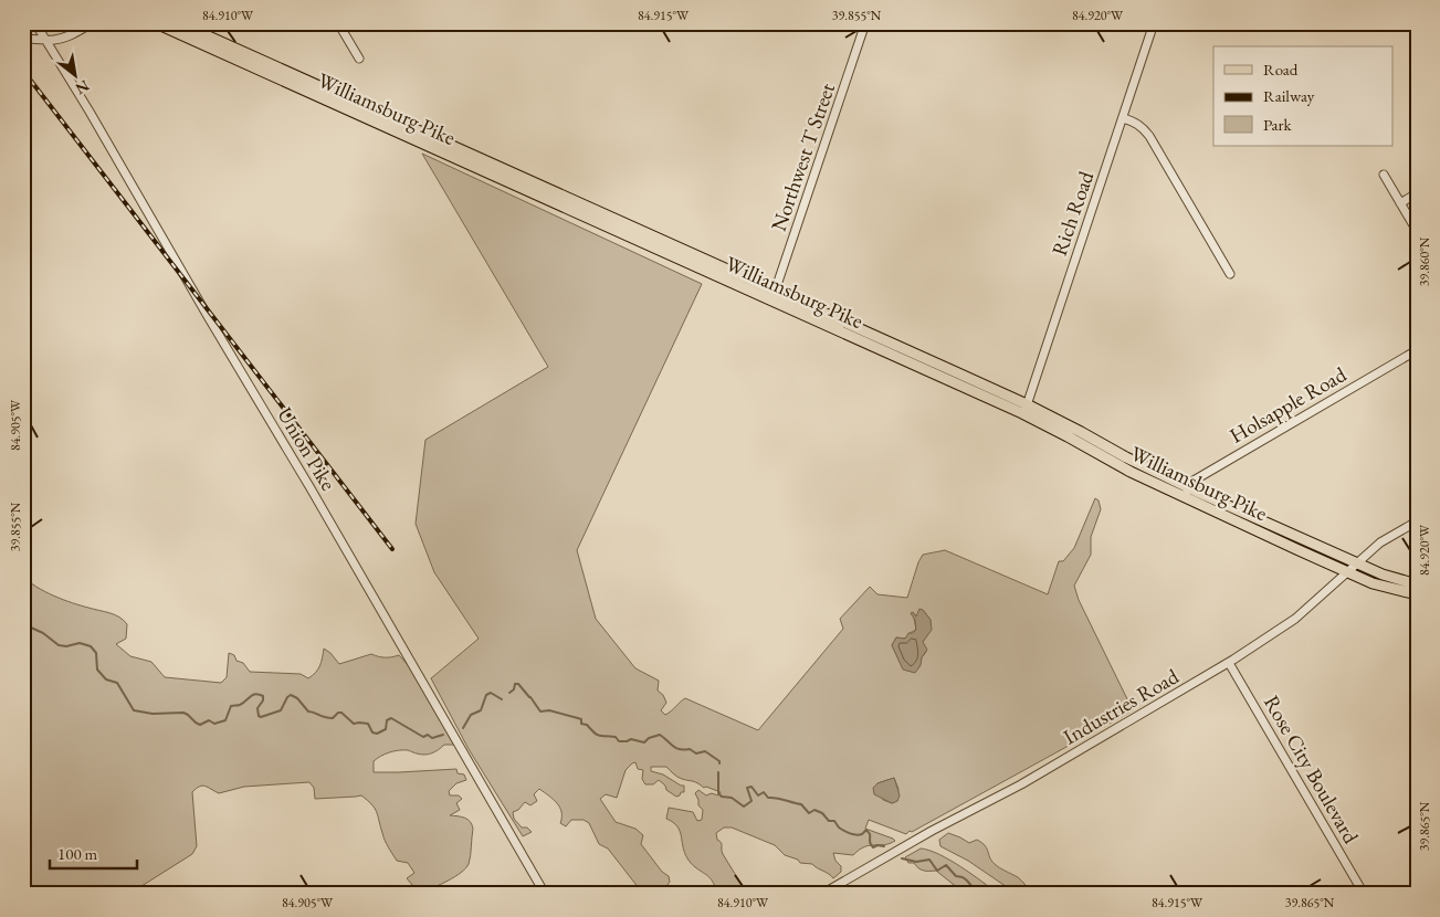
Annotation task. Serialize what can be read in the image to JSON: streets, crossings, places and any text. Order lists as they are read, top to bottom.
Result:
{
  "streets": {
    "main road": ["Williamsburg Pike"],
    "street": [
      "Northwest T Street",
      "Rich Road",
      "Holsapple Road",
      "Union Pike",
      "Industries Road",
      "Rose City Boulevard"
    ]
  },
  "crossings": [
    ["Williamsburg Pike", "Northwest T Street"],
    ["Williamsburg Pike", "Rich Road"],
    ["Williamsburg Pike", "Holsapple Road"],
    ["Williamsburg Pike", "Industries Road"],
    ["Industries Road", "Rose City Boulevard"]
  ],
  "legend": ["Road", "Railway", "Park"],
  "scale_bar": "100 m",
  "north": "bottom right",
  "coordinates": [
    "84.910°W",
    "84.915°W",
    "39.855°N",
    "84.920°W",
    "39.860°N",
    "84.905°W",
    "39.865°N"
  ]
}
